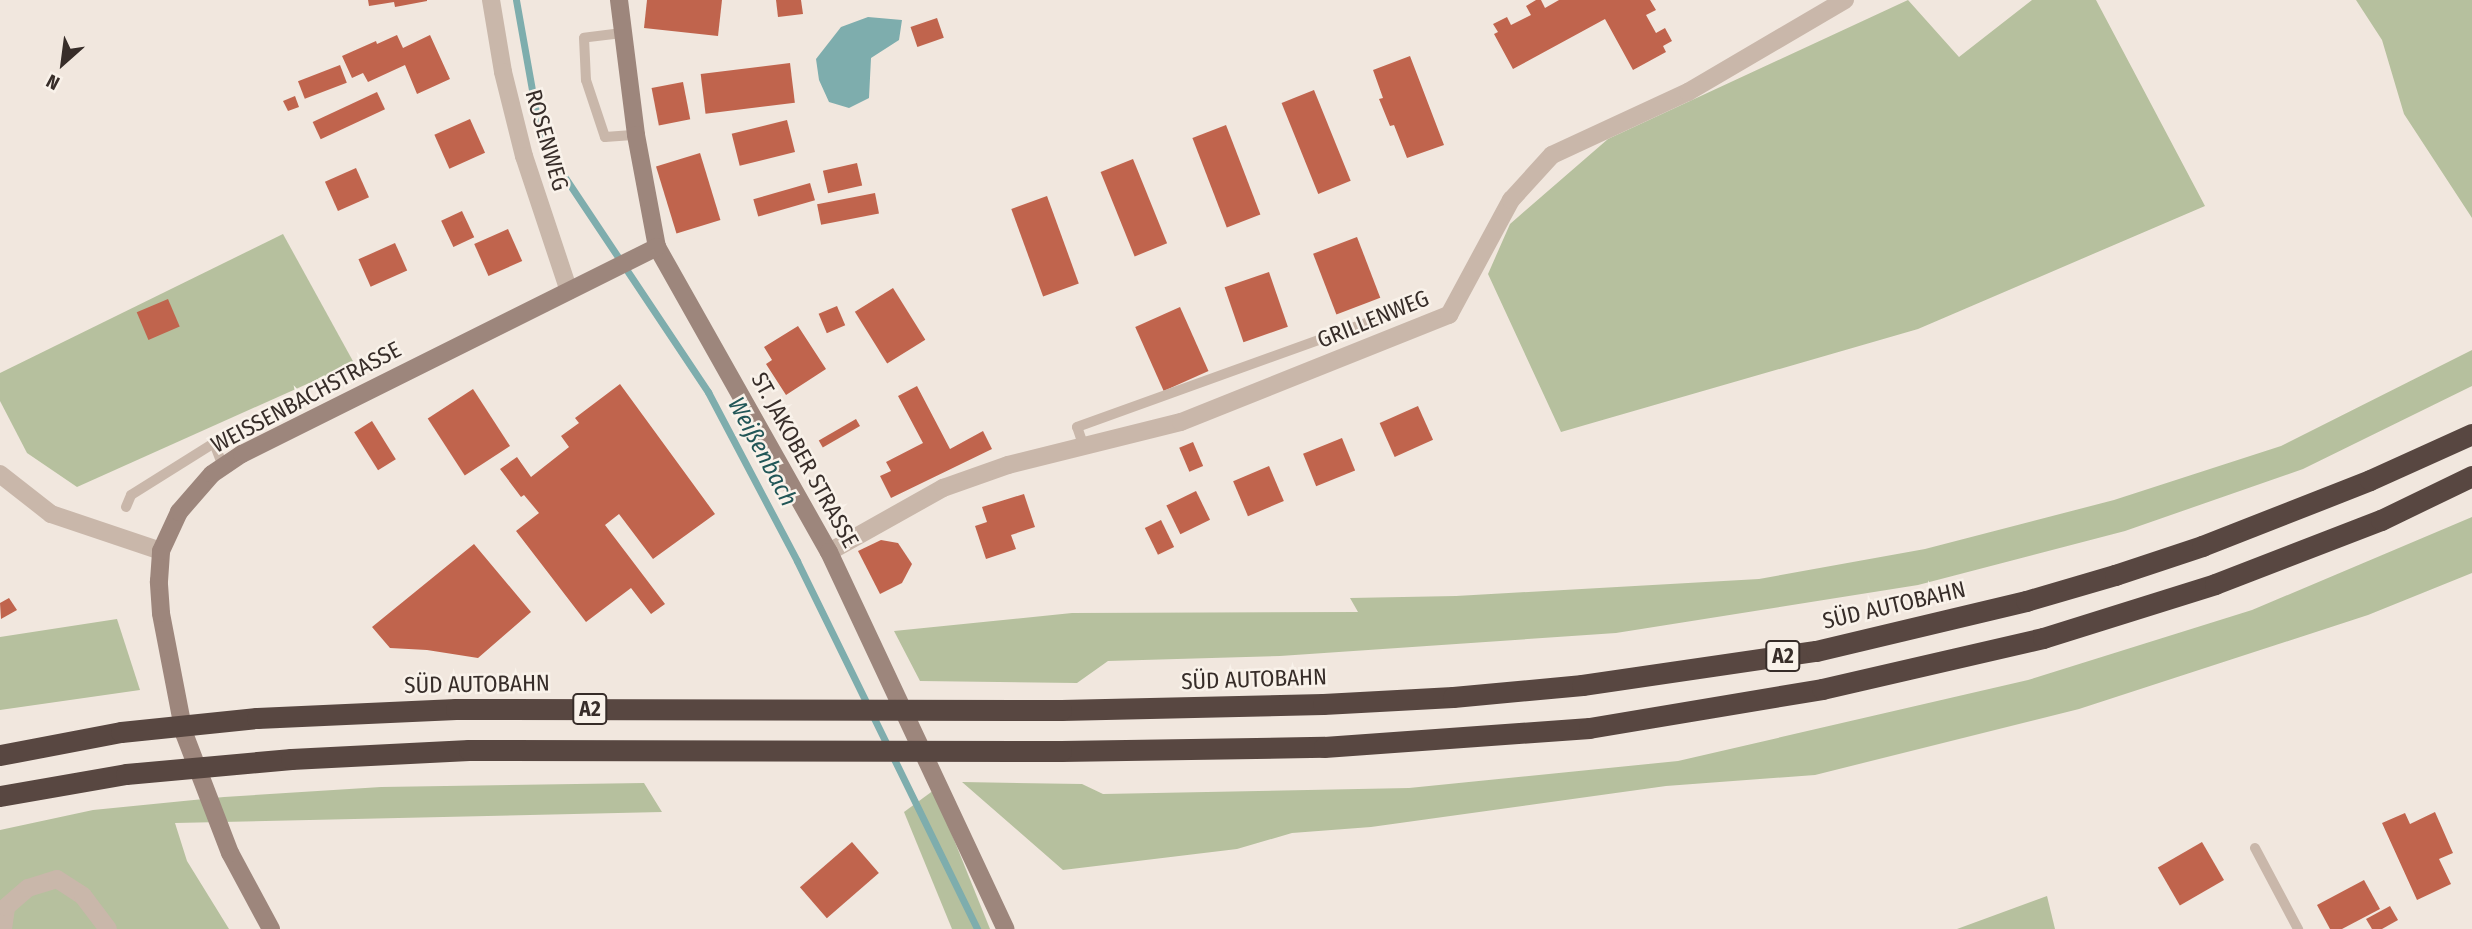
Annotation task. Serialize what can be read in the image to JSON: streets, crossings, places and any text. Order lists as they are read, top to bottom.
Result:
{
  "streets": {
    "highway": ["SÜD AUTOBAHN", "A2"],
    "main road": ["WEISSENBACHSTRASSE", "ST. JAKOBER STRASSE"],
    "street": ["ROSENWEG", "GRILLENWEG"]
  },
  "crossings": [
    ["ROSENWEG", "WEISSENBACHSTRASSE"],
    ["GRILLENWEG", "ST. JAKOBER STRASSE"],
    ["WEISSENBACHSTRASSE", "ST. JAKOBER STRASSE"]
  ],
  "water": ["Weißenbach"],
  "north": "bottom left"
}
